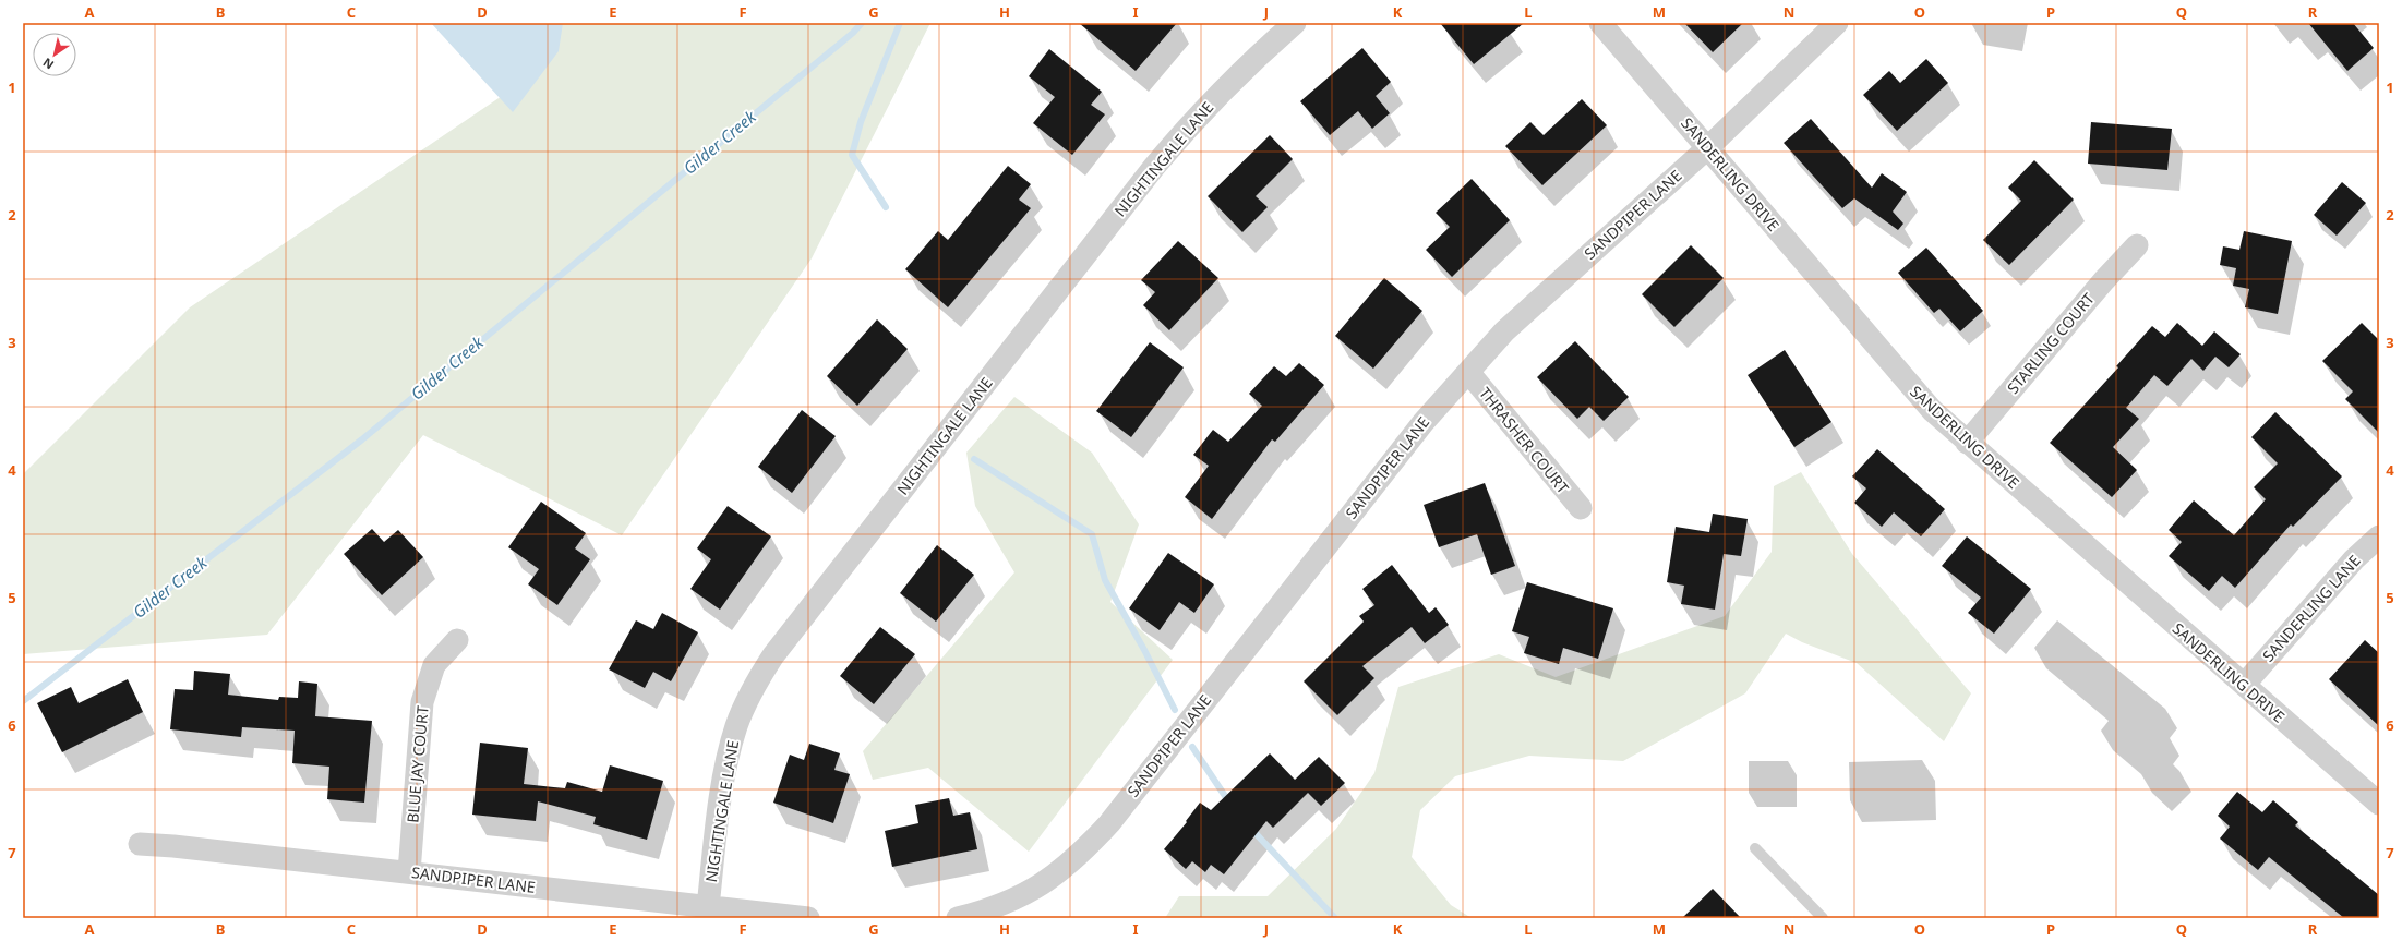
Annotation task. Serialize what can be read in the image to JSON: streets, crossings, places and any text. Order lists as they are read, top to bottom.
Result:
{
  "streets": {
    "street": [
      "NIGHTINGALE LANE",
      "SANDERLING DRIVE",
      "SANDPIPER LANE",
      "STARLING COURT",
      "THRASHER COURT",
      "SANDERLING LANE",
      "BLUE JAY COURT"
    ]
  },
  "crossings": [
    ["NIGHTINGALE LANE", "SANDPIPER LANE"],
    ["SANDERLING DRIVE", "SANDPIPER LANE"],
    ["SANDERLING DRIVE", "STARLING COURT"],
    ["SANDERLING DRIVE", "SANDERLING LANE"],
    ["SANDPIPER LANE", "THRASHER COURT"],
    ["SANDPIPER LANE", "BLUE JAY COURT"]
  ],
  "water": ["Gilder Creek"],
  "north": "bottom left",
  "grid": {
    "columns": [
      "A",
      "B",
      "C",
      "D",
      "E",
      "F",
      "G",
      "H",
      "I",
      "J",
      "K",
      "L",
      "M",
      "N",
      "O",
      "P",
      "Q",
      "R"
    ],
    "rows": [
      "1",
      "2",
      "3",
      "4",
      "5",
      "6",
      "7"
    ]
  }
}
